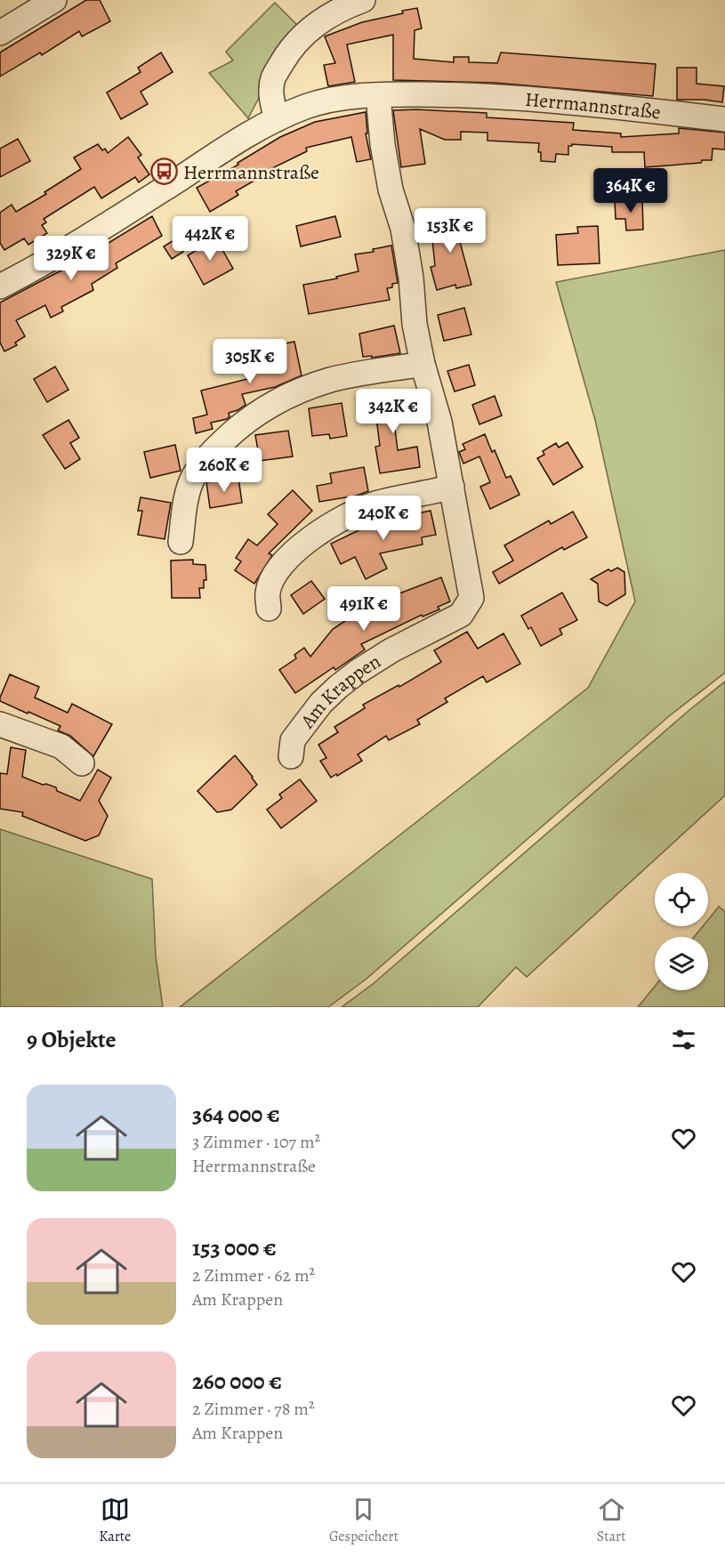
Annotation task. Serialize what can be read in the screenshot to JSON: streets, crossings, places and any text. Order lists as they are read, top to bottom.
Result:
{
  "streets": {
    "street": ["Herrmannstraße", "Am Krappen"]
  },
  "crossings": [
    ["Herrmannstraße", "Am Krappen"]
  ],
  "places": {
    "bus stop": ["Herrmannstraße"]
  },
  "page": {
    "price": [
      "364K €",
      "153K €",
      "442K €",
      "329K €",
      "305K €",
      "342K €",
      "260K €",
      "240K €",
      "491K €"
    ],
    "heading": "9 Objekte",
    "list": [
      {
        "name": "364 000 €",
        "note": "3 Zimmer · 107 m² · Herrmannstraße"
      },
      {
        "name": "153 000 €",
        "note": "2 Zimmer · 62 m² · Am Krappen"
      },
      {
        "name": "260 000 €",
        "note": "2 Zimmer · 78 m² · Am Krappen"
      }
    ],
    "tabs": ["Karte", "Gespeichert", "Start"]
  }
}
